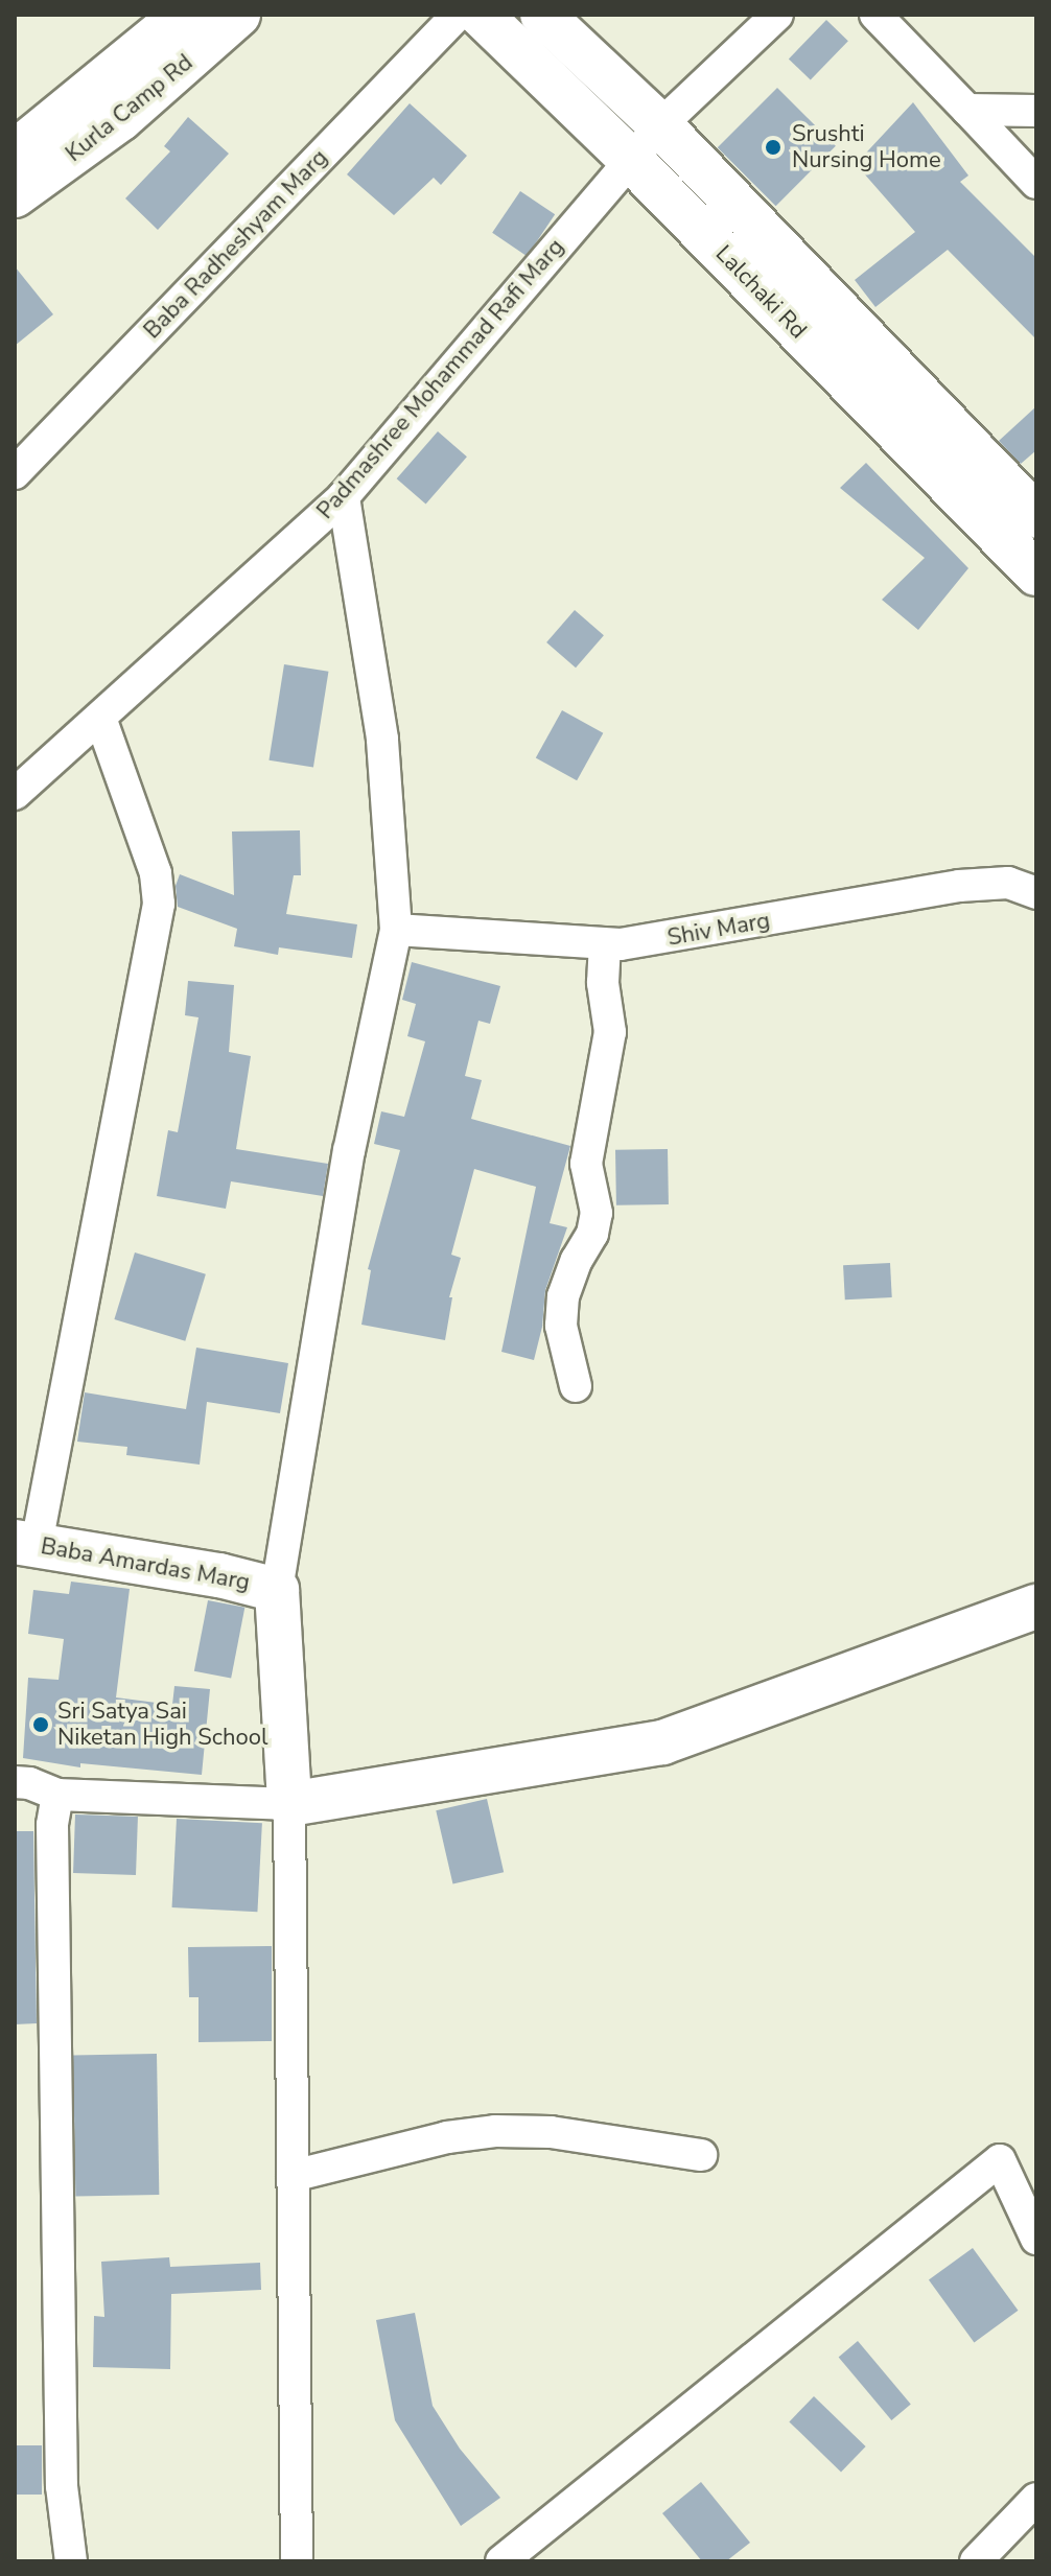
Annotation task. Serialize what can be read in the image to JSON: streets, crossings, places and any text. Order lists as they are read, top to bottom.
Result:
{
  "streets": {
    "main road": ["Kurla Camp Rd", "Lalchaki Rd", "Baba Amardas Marg"],
    "street": ["Baba Radheshyam Marg", "Padmashree Mohammad Rafi Marg", "Shiv Marg"]
  },
  "crossings": [
    ["Lalchaki Rd", "Padmashree Mohammad Rafi Marg"]
  ],
  "places": ["Srushti Nursing Home", "Sri Satya Sai Niketan High School"]
}
